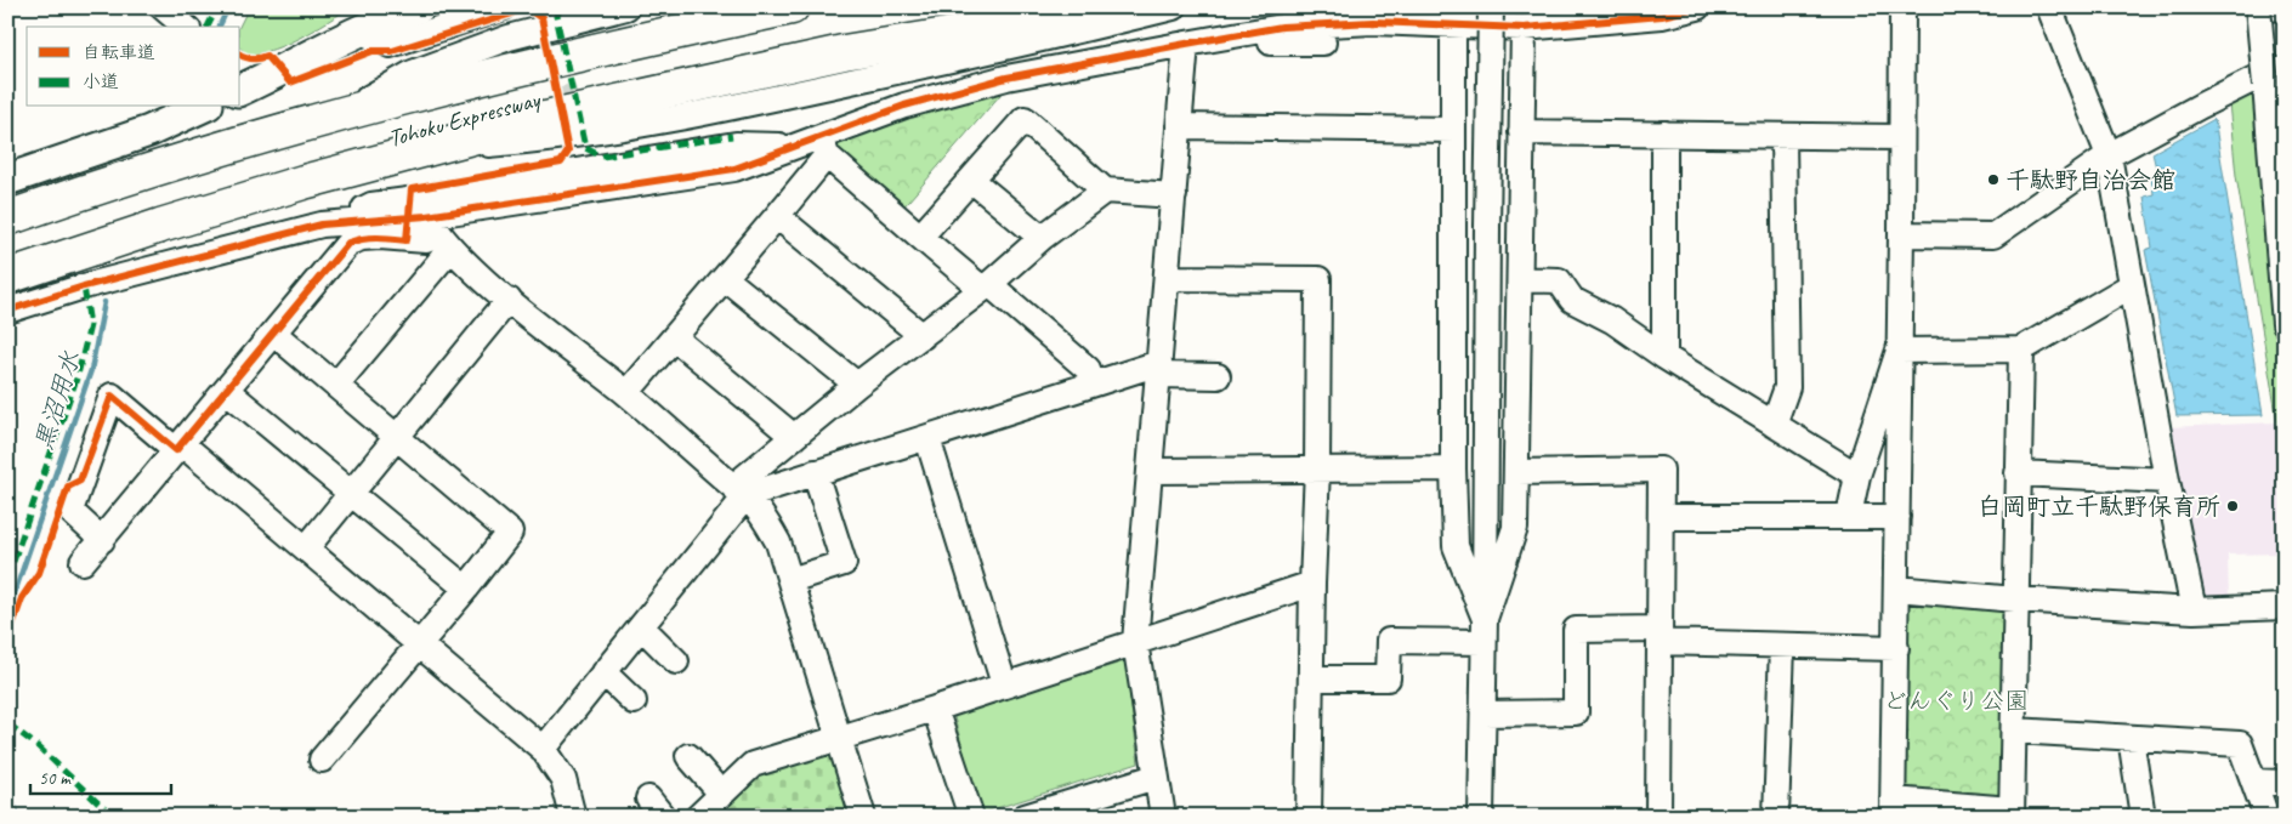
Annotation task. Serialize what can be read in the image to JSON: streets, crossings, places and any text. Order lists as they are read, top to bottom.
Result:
{
  "streets": {
    "highway": ["Tohoku Expressway"]
  },
  "water": ["黒沼用水"],
  "parks": ["どんぐり公園"],
  "places": ["千駄野自治会館", "白岡町立千駄野保育所"],
  "legend": ["自転車道", "小道"],
  "scale_bar": "50 m"
}
